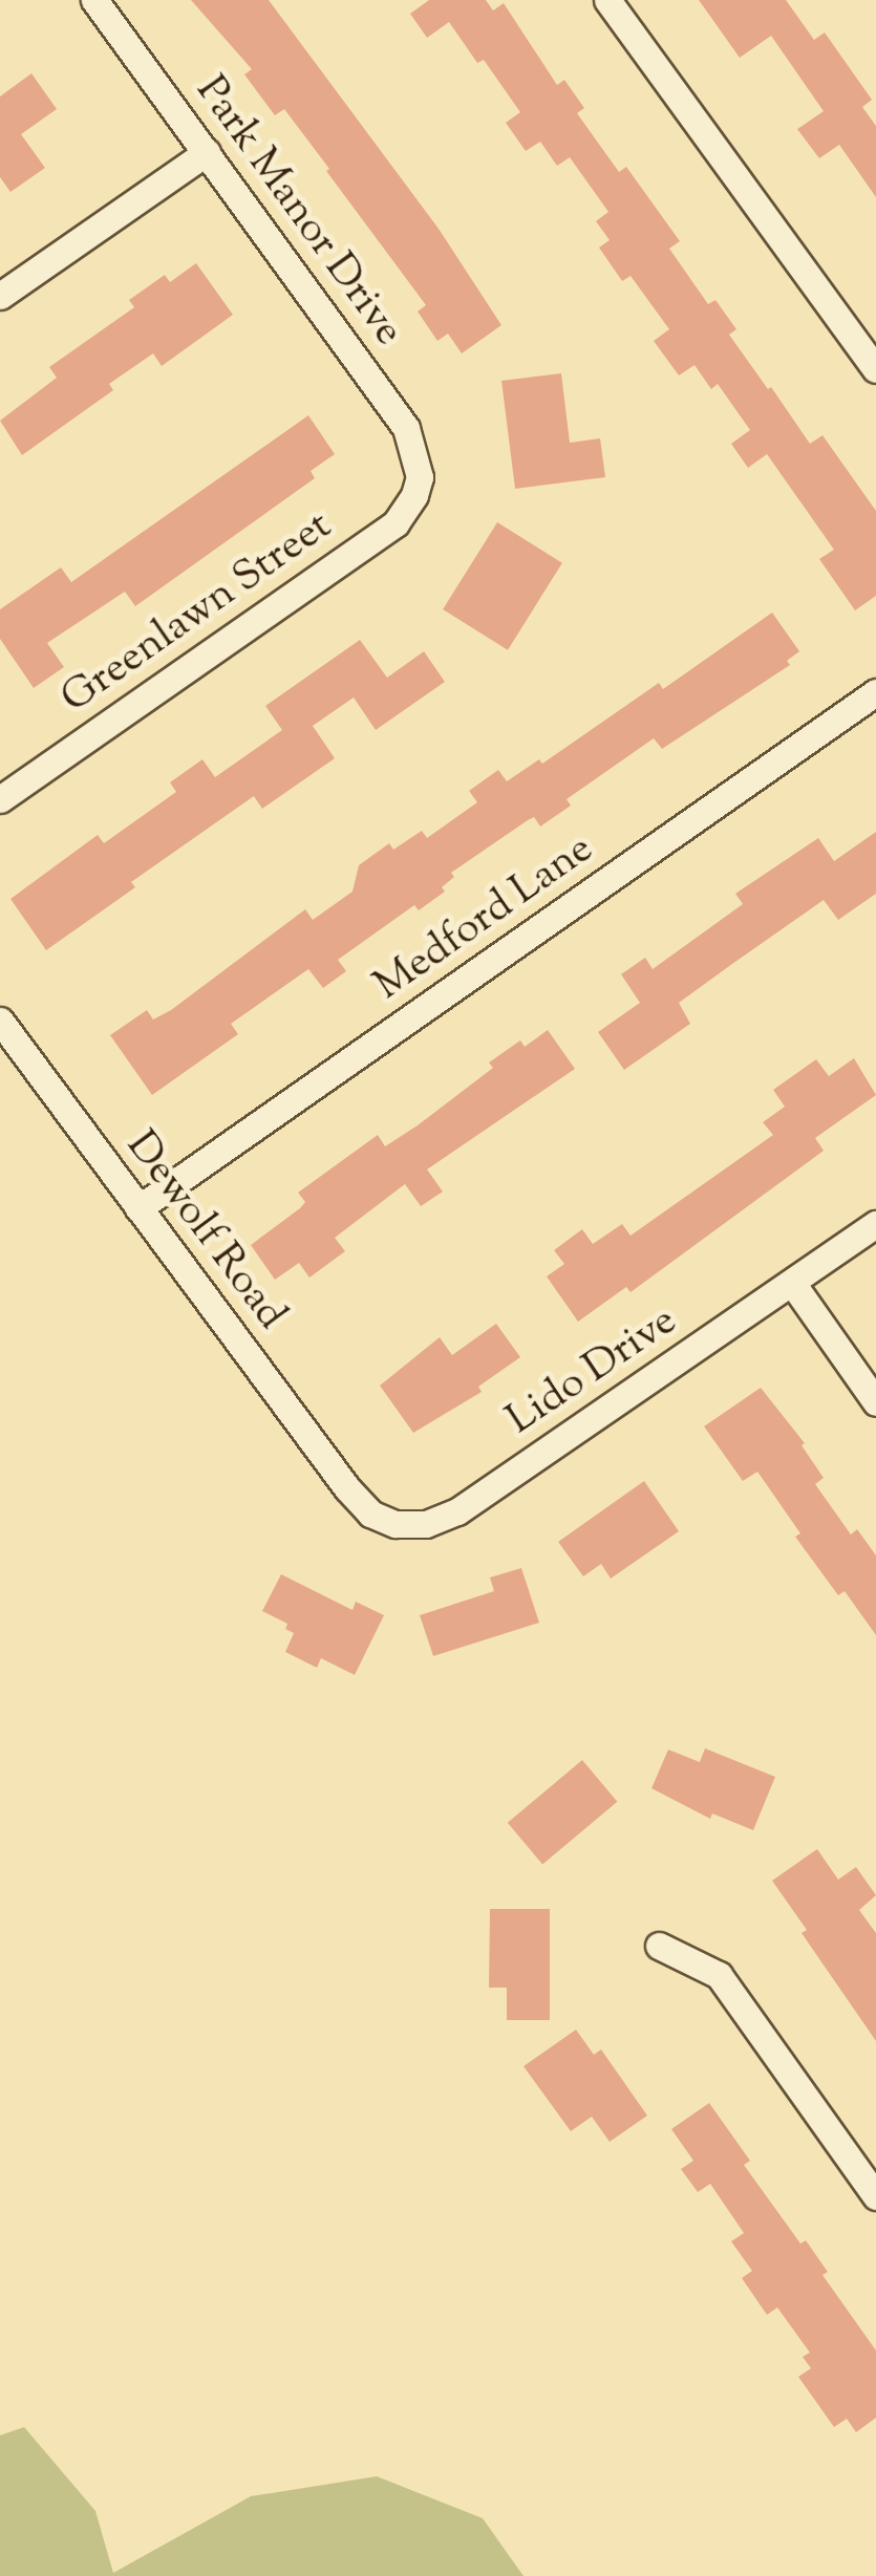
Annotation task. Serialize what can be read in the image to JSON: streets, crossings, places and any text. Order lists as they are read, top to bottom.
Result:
{
  "streets": {
    "street": [
      "Park Manor Drive",
      "Greenlawn Street",
      "Medford Lane",
      "Dewolf Road",
      "Lido Drive"
    ]
  },
  "crossings": [
    ["Park Manor Drive", "Greenlawn Street"],
    ["Medford Lane", "Dewolf Road"],
    ["Dewolf Road", "Lido Drive"]
  ]
}
